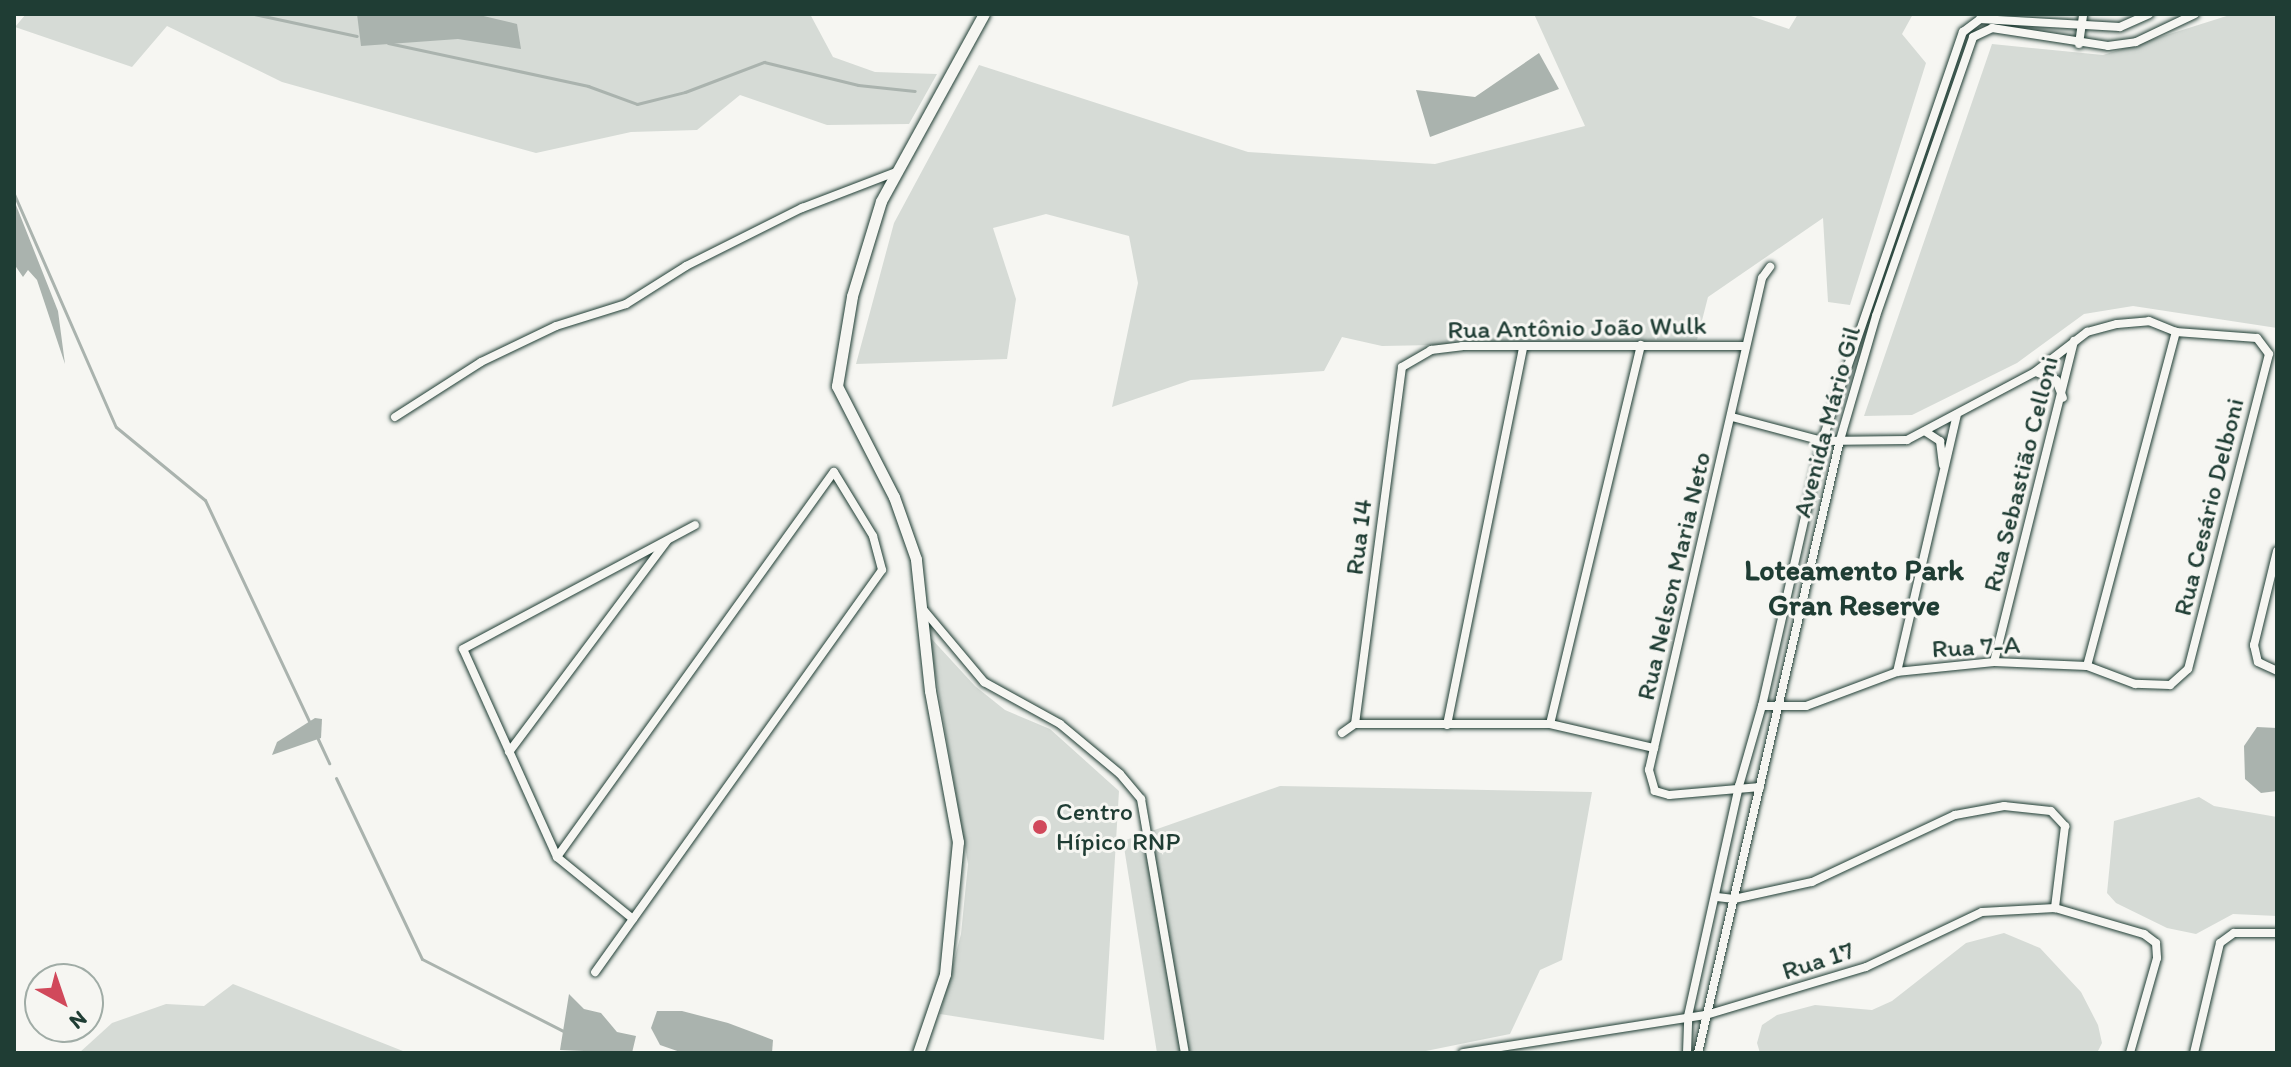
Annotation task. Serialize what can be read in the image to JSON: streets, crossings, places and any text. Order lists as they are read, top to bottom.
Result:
{
  "streets": {
    "street": [
      "Rua Antônio João Wulk",
      "Avenida Mário Gil",
      "Rua Sebastião Celloni",
      "Rua Cesário Delboni",
      "Rua 14",
      "Rua Nelson Maria Neto",
      "Rua 7-A",
      "Rua 17"
    ]
  },
  "crossings": [
    ["Rua Antônio João Wulk", "Rua 14"],
    ["Rua Antônio João Wulk", "Rua Nelson Maria Neto"],
    ["Avenida Mário Gil", "Rua Nelson Maria Neto"],
    ["Avenida Mário Gil", "Rua 7-A"],
    ["Avenida Mário Gil", "Rua 17"],
    ["Rua Sebastião Celloni", "Rua 7-A"],
    ["Rua Cesário Delboni", "Rua 7-A"]
  ],
  "districts": ["Loteamento Park Gran Reserve"],
  "places": ["Centro Hípico RNP"],
  "north": "bottom right"
}
